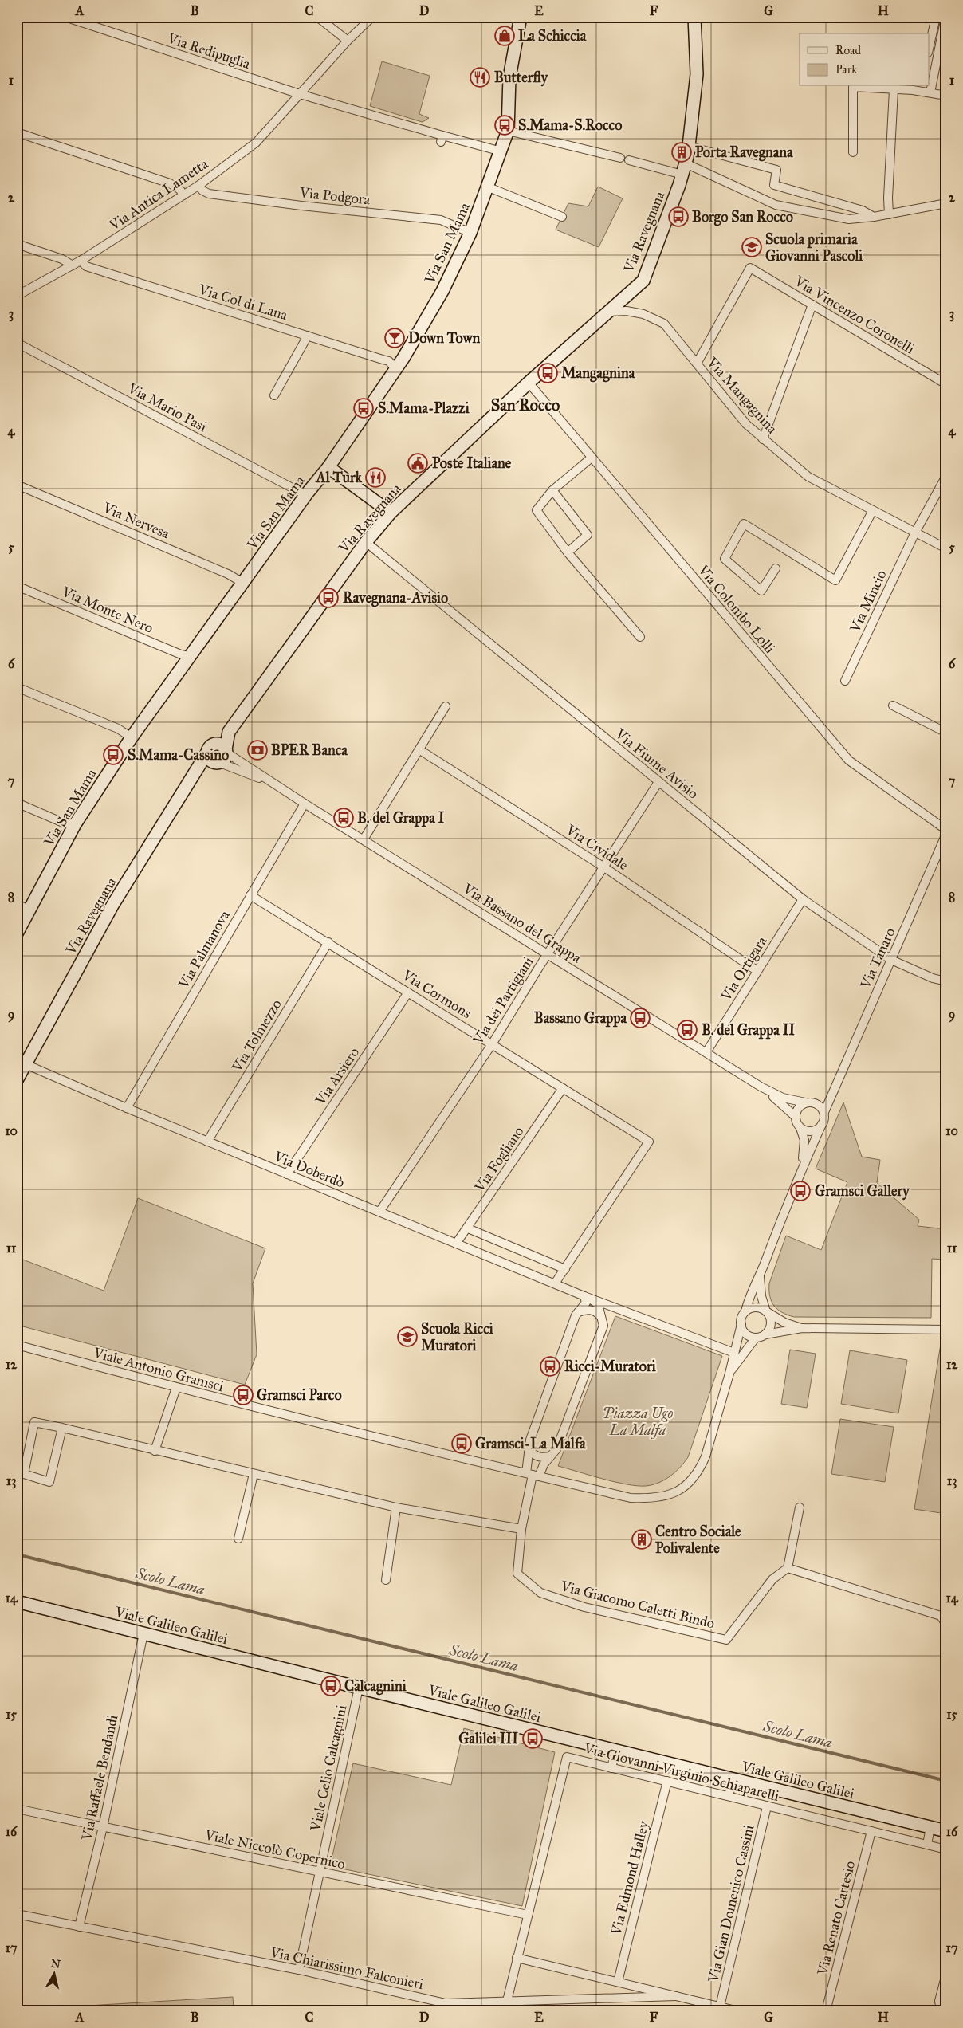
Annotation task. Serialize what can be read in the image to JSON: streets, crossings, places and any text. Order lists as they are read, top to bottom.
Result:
{
  "streets": {
    "street": [
      "Via Redipuglia",
      "Via Antica Lametta",
      "Via Podgora",
      "Via Ravegnana",
      "Via San Mama",
      "Via Col di Lana",
      "Via Vincenzo Coronelli",
      "Via Mangagnina",
      "Via Mario Pasi",
      "Via Nervesa",
      "Via Mincio",
      "Via Colombo Lolli",
      "Via Monte Nero",
      "Via Fiume Avisio",
      "Via Cividale",
      "Via Bassano del Grappa",
      "Via Palmanova",
      "Via Tanaro",
      "Via Ortigara",
      "Via Cormons",
      "Via dei Partigiani",
      "Via Tolmezzo",
      "Via Arsiero",
      "Via Fogliano",
      "Via Doberdò",
      "Viale Antonio Gramsci",
      "Via Giacomo Caletti Bindo",
      "Viale Galileo Galilei",
      "Viale Celio Calcagnini",
      "Via Giovanni Virginio Schiaparelli",
      "Via Raffaele Bendandi",
      "Viale Niccolò Copernico",
      "Via Edmond Halley",
      "Via Gian Domenico Cassini",
      "Via Renato Cartesio",
      "Via Chiarissimo Falconieri"
    ]
  },
  "crossings": [
    ["Via Redipuglia", "Via Antica Lametta"],
    ["Via Antica Lametta", "Via Podgora"],
    ["Via Antica Lametta", "Via Col di Lana"],
    ["Via Podgora", "Via San Mama"],
    ["Via Ravegnana", "Via Mangagnina"],
    ["Via Ravegnana", "Via Colombo Lolli"],
    ["Via Ravegnana", "Via Fiume Avisio"],
    ["Via Ravegnana", "Via Bassano del Grappa"],
    ["Via Ravegnana", "Via Doberdò"],
    ["Via San Mama", "Via Col di Lana"],
    ["Via San Mama", "Via Mario Pasi"],
    ["Via San Mama", "Via Nervesa"],
    ["Via San Mama", "Via Monte Nero"],
    ["Via Vincenzo Coronelli", "Via Mangagnina"],
    ["Via Mangagnina", "Via Mincio"],
    ["Via Fiume Avisio", "Via Tanaro"],
    ["Via Fiume Avisio", "Via Ortigara"],
    ["Via Fiume Avisio", "Via dei Partigiani"],
    ["Via Cividale", "Via Ortigara"],
    ["Via Cividale", "Via dei Partigiani"],
    ["Via Bassano del Grappa", "Via Palmanova"],
    ["Via Bassano del Grappa", "Via Tanaro"],
    ["Via Bassano del Grappa", "Via Ortigara"],
    ["Via Bassano del Grappa", "Via dei Partigiani"],
    ["Via Palmanova", "Via Cormons"],
    ["Via Palmanova", "Via Doberdò"],
    ["Via Cormons", "Via dei Partigiani"],
    ["Via Cormons", "Via Tolmezzo"],
    ["Via Cormons", "Via Arsiero"],
    ["Via Cormons", "Via Fogliano"],
    ["Via dei Partigiani", "Via Doberdò"],
    ["Via Tolmezzo", "Via Doberdò"],
    ["Via Arsiero", "Via Doberdò"],
    ["Via Fogliano", "Via Doberdò"],
    ["Viale Antonio Gramsci", "Via Giacomo Caletti Bindo"],
    ["Viale Galileo Galilei", "Viale Celio Calcagnini"],
    ["Viale Galileo Galilei", "Via Raffaele Bendandi"],
    ["Viale Celio Calcagnini", "Viale Niccolò Copernico"],
    ["Viale Celio Calcagnini", "Via Chiarissimo Falconieri"],
    ["Via Giovanni Virginio Schiaparelli", "Viale Niccolò Copernico"],
    ["Via Giovanni Virginio Schiaparelli", "Via Edmond Halley"],
    ["Via Giovanni Virginio Schiaparelli", "Via Gian Domenico Cassini"],
    ["Via Giovanni Virginio Schiaparelli", "Via Renato Cartesio"],
    ["Via Giovanni Virginio Schiaparelli", "Via Chiarissimo Falconieri"],
    ["Via Raffaele Bendandi", "Viale Niccolò Copernico"],
    ["Via Raffaele Bendandi", "Via Chiarissimo Falconieri"]
  ],
  "districts": ["San Rocco"],
  "water": ["Scolo Lama"],
  "parks": ["Piazza Ugo La Malfa"],
  "places": {
    "shop": ["La Schiccia"],
    "restaurant": ["Butterfly", "Al Turk"],
    "bus stop": [
      "S.Mama-S.Rocco",
      "Borgo San Rocco",
      "Mangagnina",
      "S.Mama-Plazzi",
      "Ravegnana-Avisio",
      "S.Mama-Cassino",
      "B. del Grappa I",
      "Bassano Grappa",
      "B. del Grappa II",
      "Gramsci Gallery",
      "Ricci-Muratori",
      "Gramsci Parco",
      "Gramsci-La Malfa",
      "Calcagnini",
      "Galilei III"
    ],
    "building": ["Porta Ravegnana", "Centro Sociale Polivalente"],
    "school or university": ["Scuola primaria Giovanni Pascoli", "Scuola Ricci Muratori"],
    "bar": ["Down Town"],
    "public building": ["Poste Italiane"],
    "bank": ["BPER Banca"]
  },
  "legend": ["Road", "Park"],
  "north": "top",
  "grid": {
    "columns": [
      "A",
      "B",
      "C",
      "D",
      "E",
      "F",
      "G",
      "H"
    ],
    "rows": [
      "1",
      "2",
      "3",
      "4",
      "5",
      "6",
      "7",
      "8",
      "9",
      "10",
      "11",
      "12",
      "13",
      "14",
      "15",
      "16",
      "17"
    ]
  }
}
